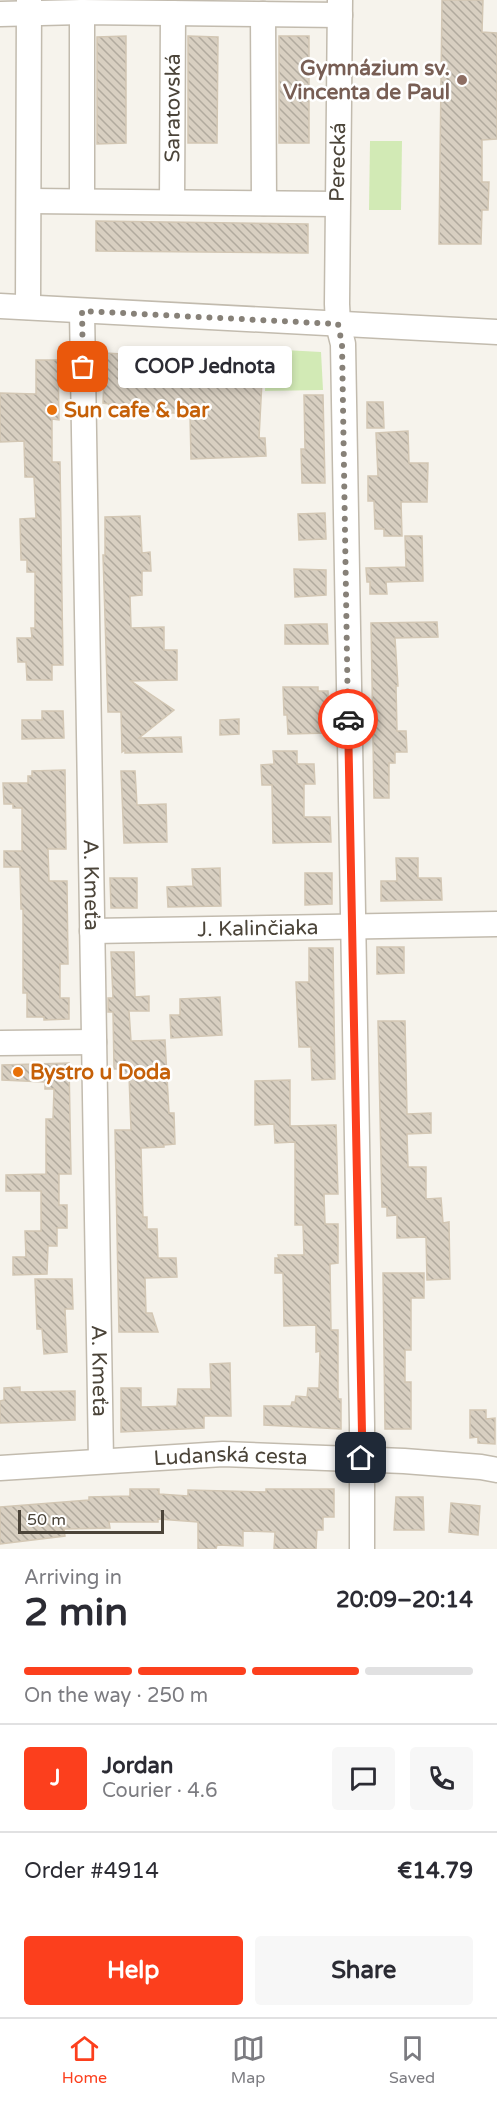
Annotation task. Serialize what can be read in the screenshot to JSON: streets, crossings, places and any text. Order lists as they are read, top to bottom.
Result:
{
  "streets": {
    "street": [
      "Saratovská",
      "Perecká",
      "A. Kmeťa",
      "J. Kalinčiaka",
      "Ludanská cesta"
    ]
  },
  "crossings": [
    ["Perecká", "J. Kalinčiaka"],
    ["Perecká", "Ludanská cesta"],
    ["A. Kmeťa", "J. Kalinčiaka"],
    ["A. Kmeťa", "Ludanská cesta"]
  ],
  "places": [
    "Gymnázium sv. Vincenta de Paul",
    "COOP Jednota",
    "Sun cafe & bar",
    "Bystro u Doda"
  ],
  "scale_bar": "50 m",
  "page": {
    "bubble": "COOP Jednota",
    "scale": "50 m",
    "heading": ["2 min", "Arriving in", "20:09–20:14"],
    "panel": [
      "Jordan",
      "Courier · 4.6",
      "Order #4914",
      "€14.79"
    ],
    "bar": "On the way · 250 m",
    "round": "J",
    "buttons": ["Help", "Share"],
    "tabs": ["Home", "Map", "Saved"]
  }
}
